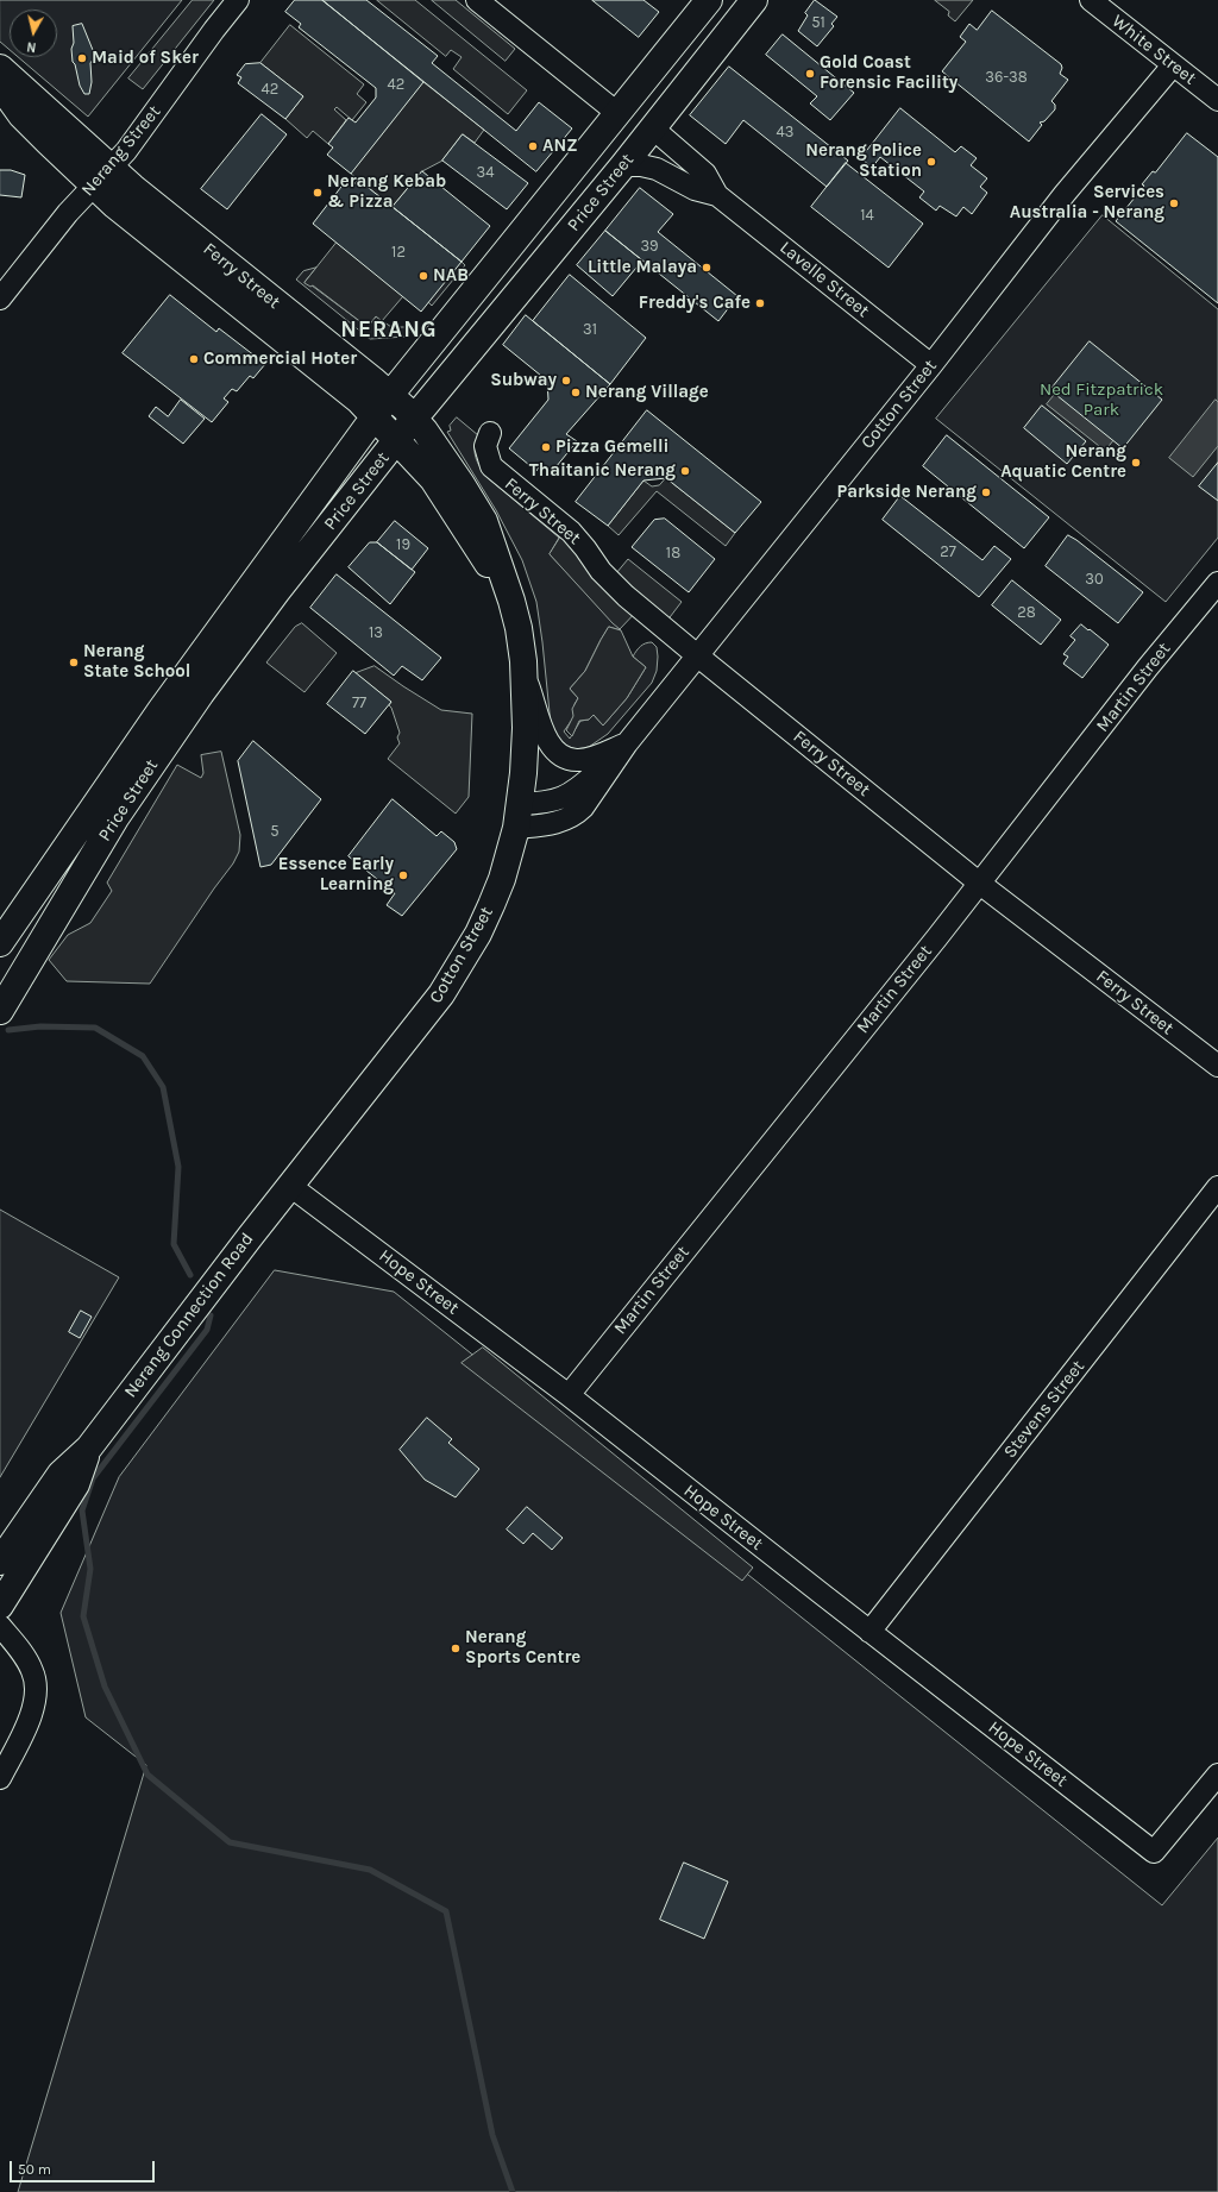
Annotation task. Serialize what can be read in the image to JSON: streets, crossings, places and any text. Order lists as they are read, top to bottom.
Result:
{
  "streets": {
    "main road": [
      "Price Street",
      "Ferry Street",
      "Cotton Street",
      "Nerang Connection Road"
    ],
    "street": [
      "White Street",
      "Nerang Street",
      "Lavelle Street",
      "Martin Street",
      "Hope Street",
      "Stevens Street"
    ]
  },
  "crossings": [
    ["White Street", "Cotton Street"],
    ["Nerang Street", "Ferry Street"],
    ["Price Street", "Ferry Street"],
    ["Price Street", "Lavelle Street"],
    ["Ferry Street", "Cotton Street"],
    ["Ferry Street", "Martin Street"],
    ["Lavelle Street", "Cotton Street"],
    ["Cotton Street", "Hope Street"],
    ["Cotton Street", "Nerang Connection Road"],
    ["Martin Street", "Hope Street"],
    ["Hope Street", "Nerang Connection Road"],
    ["Hope Street", "Stevens Street"]
  ],
  "districts": ["NERANG"],
  "parks": ["Ned Fitzpatrick Park"],
  "places": [
    "Maid of Sker",
    "Gold Coast Forensic Facility",
    "ANZ",
    "Nerang Police Station",
    "Nerang Kebab & Pizza",
    "Services Australia - Nerang",
    "Little Malaya",
    "NAB",
    "Freddy's Cafe",
    "Commercial Hoter",
    "Subway",
    "Nerang Village",
    "Pizza Gemelli",
    "Nerang Aquatic Centre",
    "Thaitanic Nerang",
    "Parkside Nerang",
    "Nerang State School",
    "Essence Early Learning",
    "Nerang Sports Centre"
  ],
  "house_numbers": [
    "51",
    "36-38",
    "42",
    "42",
    "43",
    "34",
    "14",
    "39",
    "12",
    "31",
    "19",
    "27",
    "18",
    "30",
    "28",
    "13",
    "77",
    "5"
  ],
  "scale_bar": "50 m",
  "north": "bottom"
}
